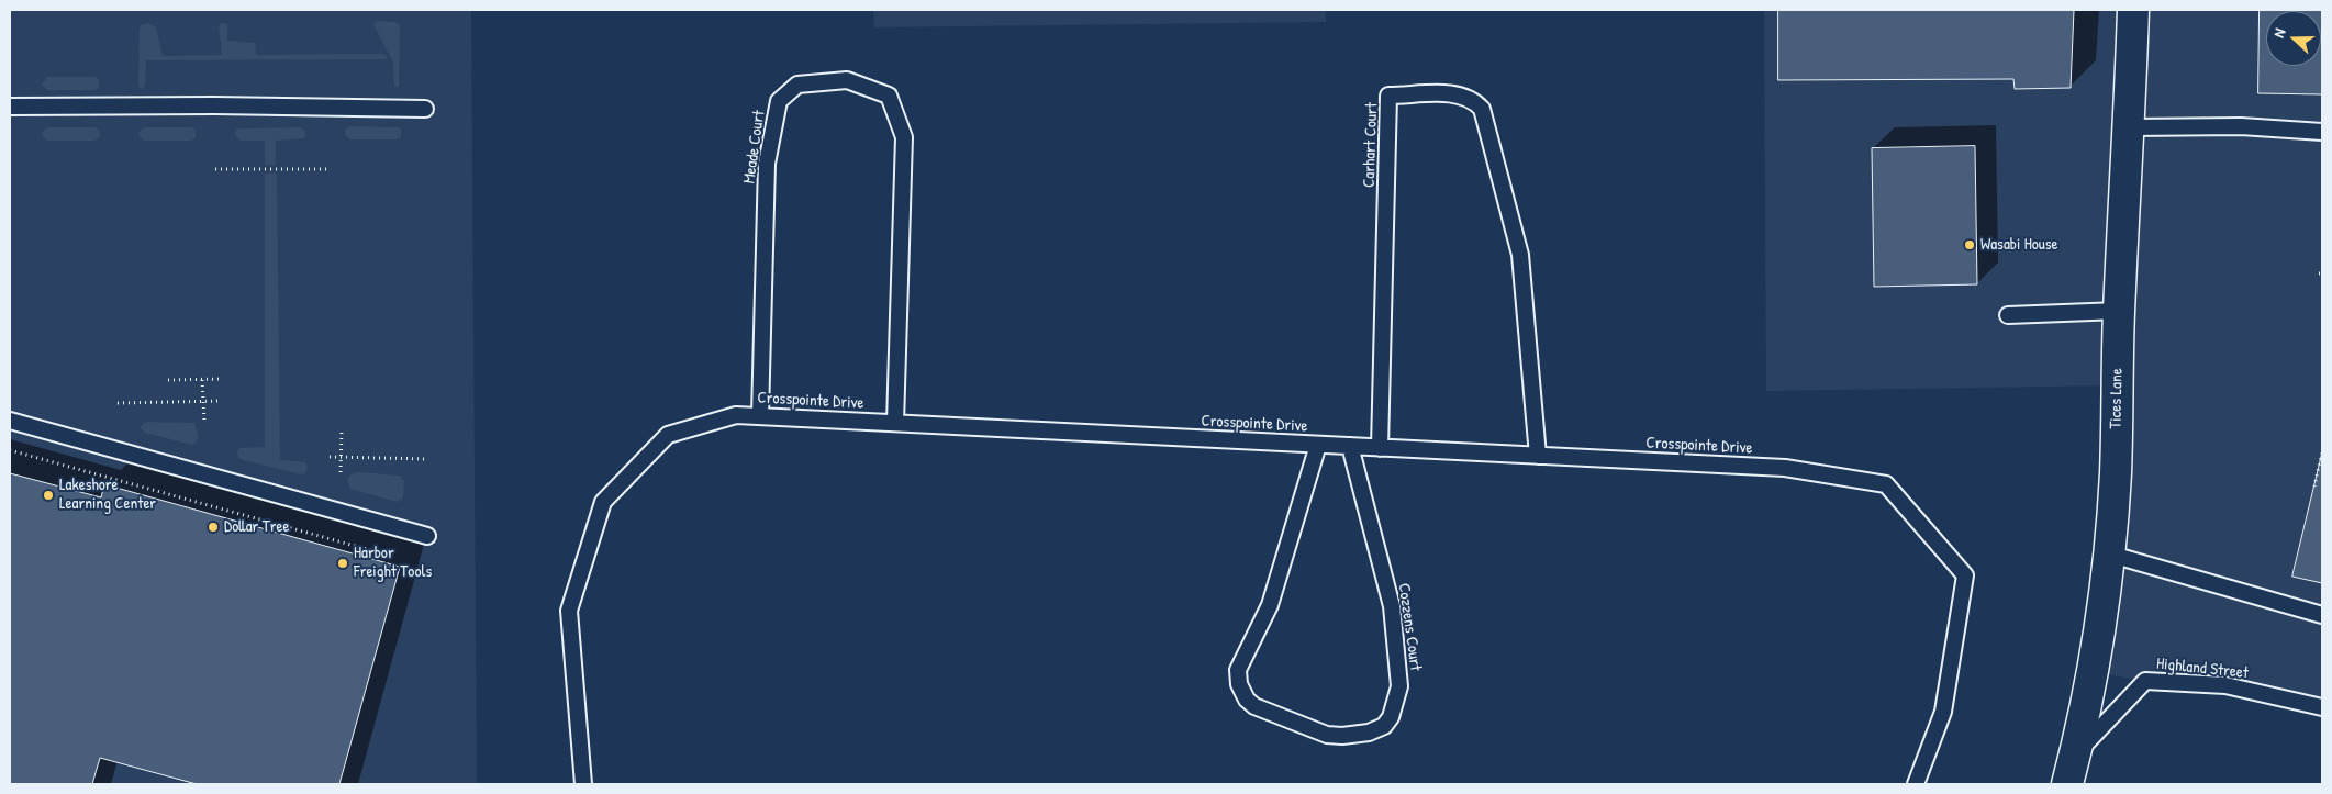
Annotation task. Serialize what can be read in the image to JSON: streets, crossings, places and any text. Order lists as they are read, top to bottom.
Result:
{
  "streets": {
    "street": ["Tices Lane"],
    "lane": [
      "Carhart Court",
      "Meade Court",
      "Crosspointe Drive",
      "Cozzens Court",
      "Highland Street"
    ]
  },
  "crossings": [
    ["Carhart Court", "Crosspointe Drive"],
    ["Meade Court", "Crosspointe Drive"],
    ["Tices Lane", "Highland Street"],
    ["Crosspointe Drive", "Cozzens Court"]
  ],
  "places": [
    "Wasabi House",
    "Lakeshore Learning Center",
    "Dollar Tree",
    "Harbor Freight Tools"
  ],
  "north": "left"
}
